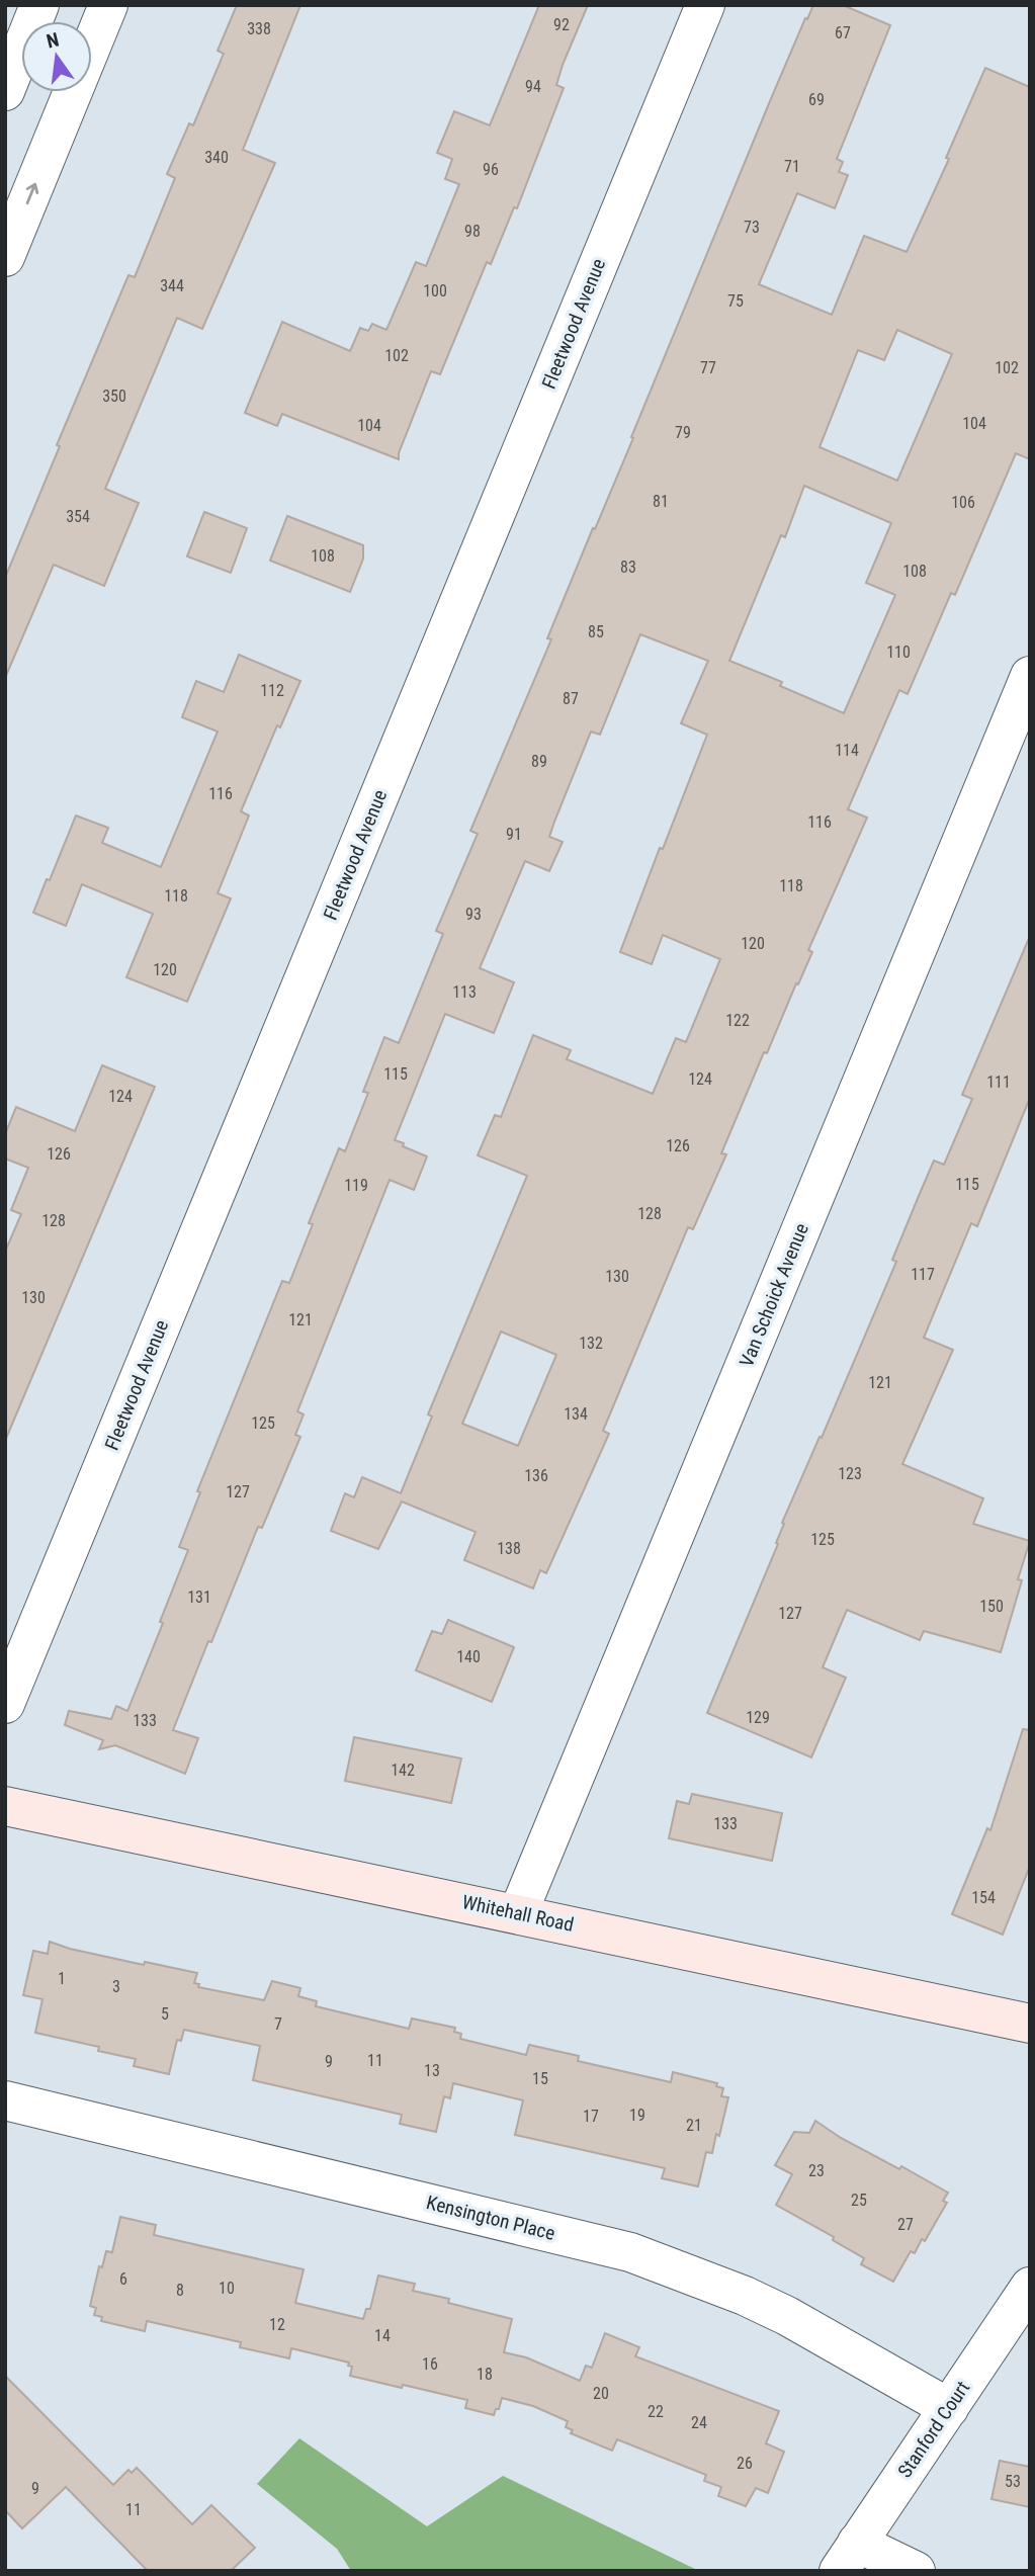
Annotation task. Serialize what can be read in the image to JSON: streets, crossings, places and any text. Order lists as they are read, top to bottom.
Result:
{
  "streets": {
    "street": [
      "Fleetwood Avenue",
      "Van Schoick Avenue",
      "Whitehall Road",
      "Kensington Place",
      "Stanford Court"
    ]
  },
  "crossings": [
    ["Van Schoick Avenue", "Whitehall Road"],
    ["Kensington Place", "Stanford Court"]
  ],
  "house_numbers": [
    "92",
    "338",
    "67",
    "94",
    "69",
    "340",
    "71",
    "96",
    "73",
    "98",
    "344",
    "100",
    "75",
    "102",
    "77",
    "102",
    "350",
    "104",
    "104",
    "79",
    "81",
    "106",
    "354",
    "108",
    "83",
    "108",
    "85",
    "110",
    "112",
    "87",
    "114",
    "89",
    "116",
    "116",
    "91",
    "118",
    "118",
    "93",
    "120",
    "120",
    "113",
    "122",
    "115",
    "124",
    "111",
    "124",
    "126",
    "126",
    "115",
    "119",
    "128",
    "128",
    "117",
    "130",
    "130",
    "121",
    "132",
    "121",
    "134",
    "125",
    "123",
    "136",
    "127",
    "125",
    "138",
    "131",
    "150",
    "127",
    "140",
    "129",
    "133",
    "142",
    "133",
    "154",
    "1",
    "3",
    "5",
    "7",
    "11",
    "9",
    "13",
    "15",
    "19",
    "17",
    "21",
    "23",
    "25",
    "27",
    "6",
    "10",
    "8",
    "12",
    "14",
    "16",
    "18",
    "20",
    "22",
    "24",
    "26",
    "53",
    "9",
    "11"
  ],
  "north": "top"
}
